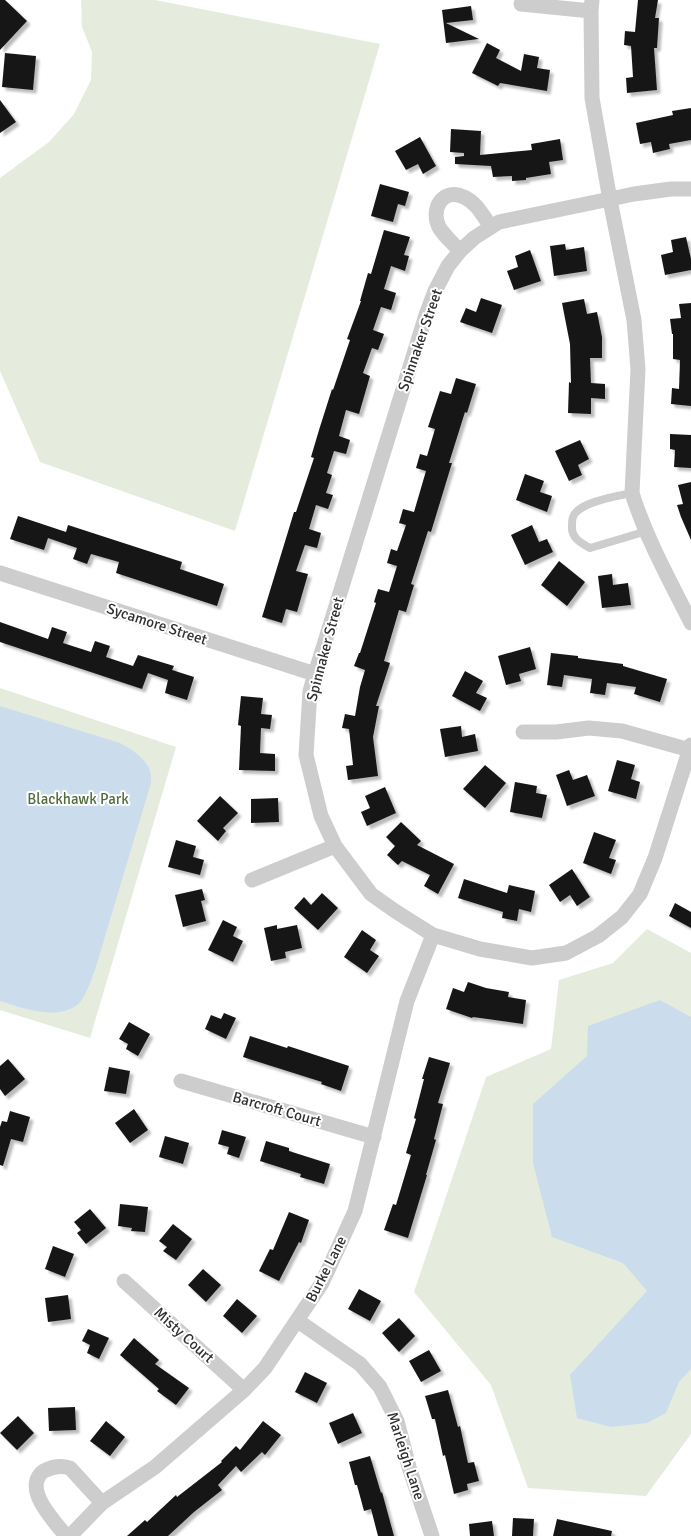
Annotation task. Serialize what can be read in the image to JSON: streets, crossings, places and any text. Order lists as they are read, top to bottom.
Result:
{
  "streets": {
    "street": [
      "Spinnaker Street",
      "Sycamore Street",
      "Barcroft Court",
      "Burke Lane",
      "Misty Court",
      "Marleigh Lane"
    ]
  },
  "crossings": [
    ["Spinnaker Street", "Sycamore Street"],
    ["Spinnaker Street", "Burke Lane"],
    ["Barcroft Court", "Burke Lane"],
    ["Burke Lane", "Misty Court"],
    ["Burke Lane", "Marleigh Lane"]
  ],
  "parks": ["Blackhawk Park"]
}
